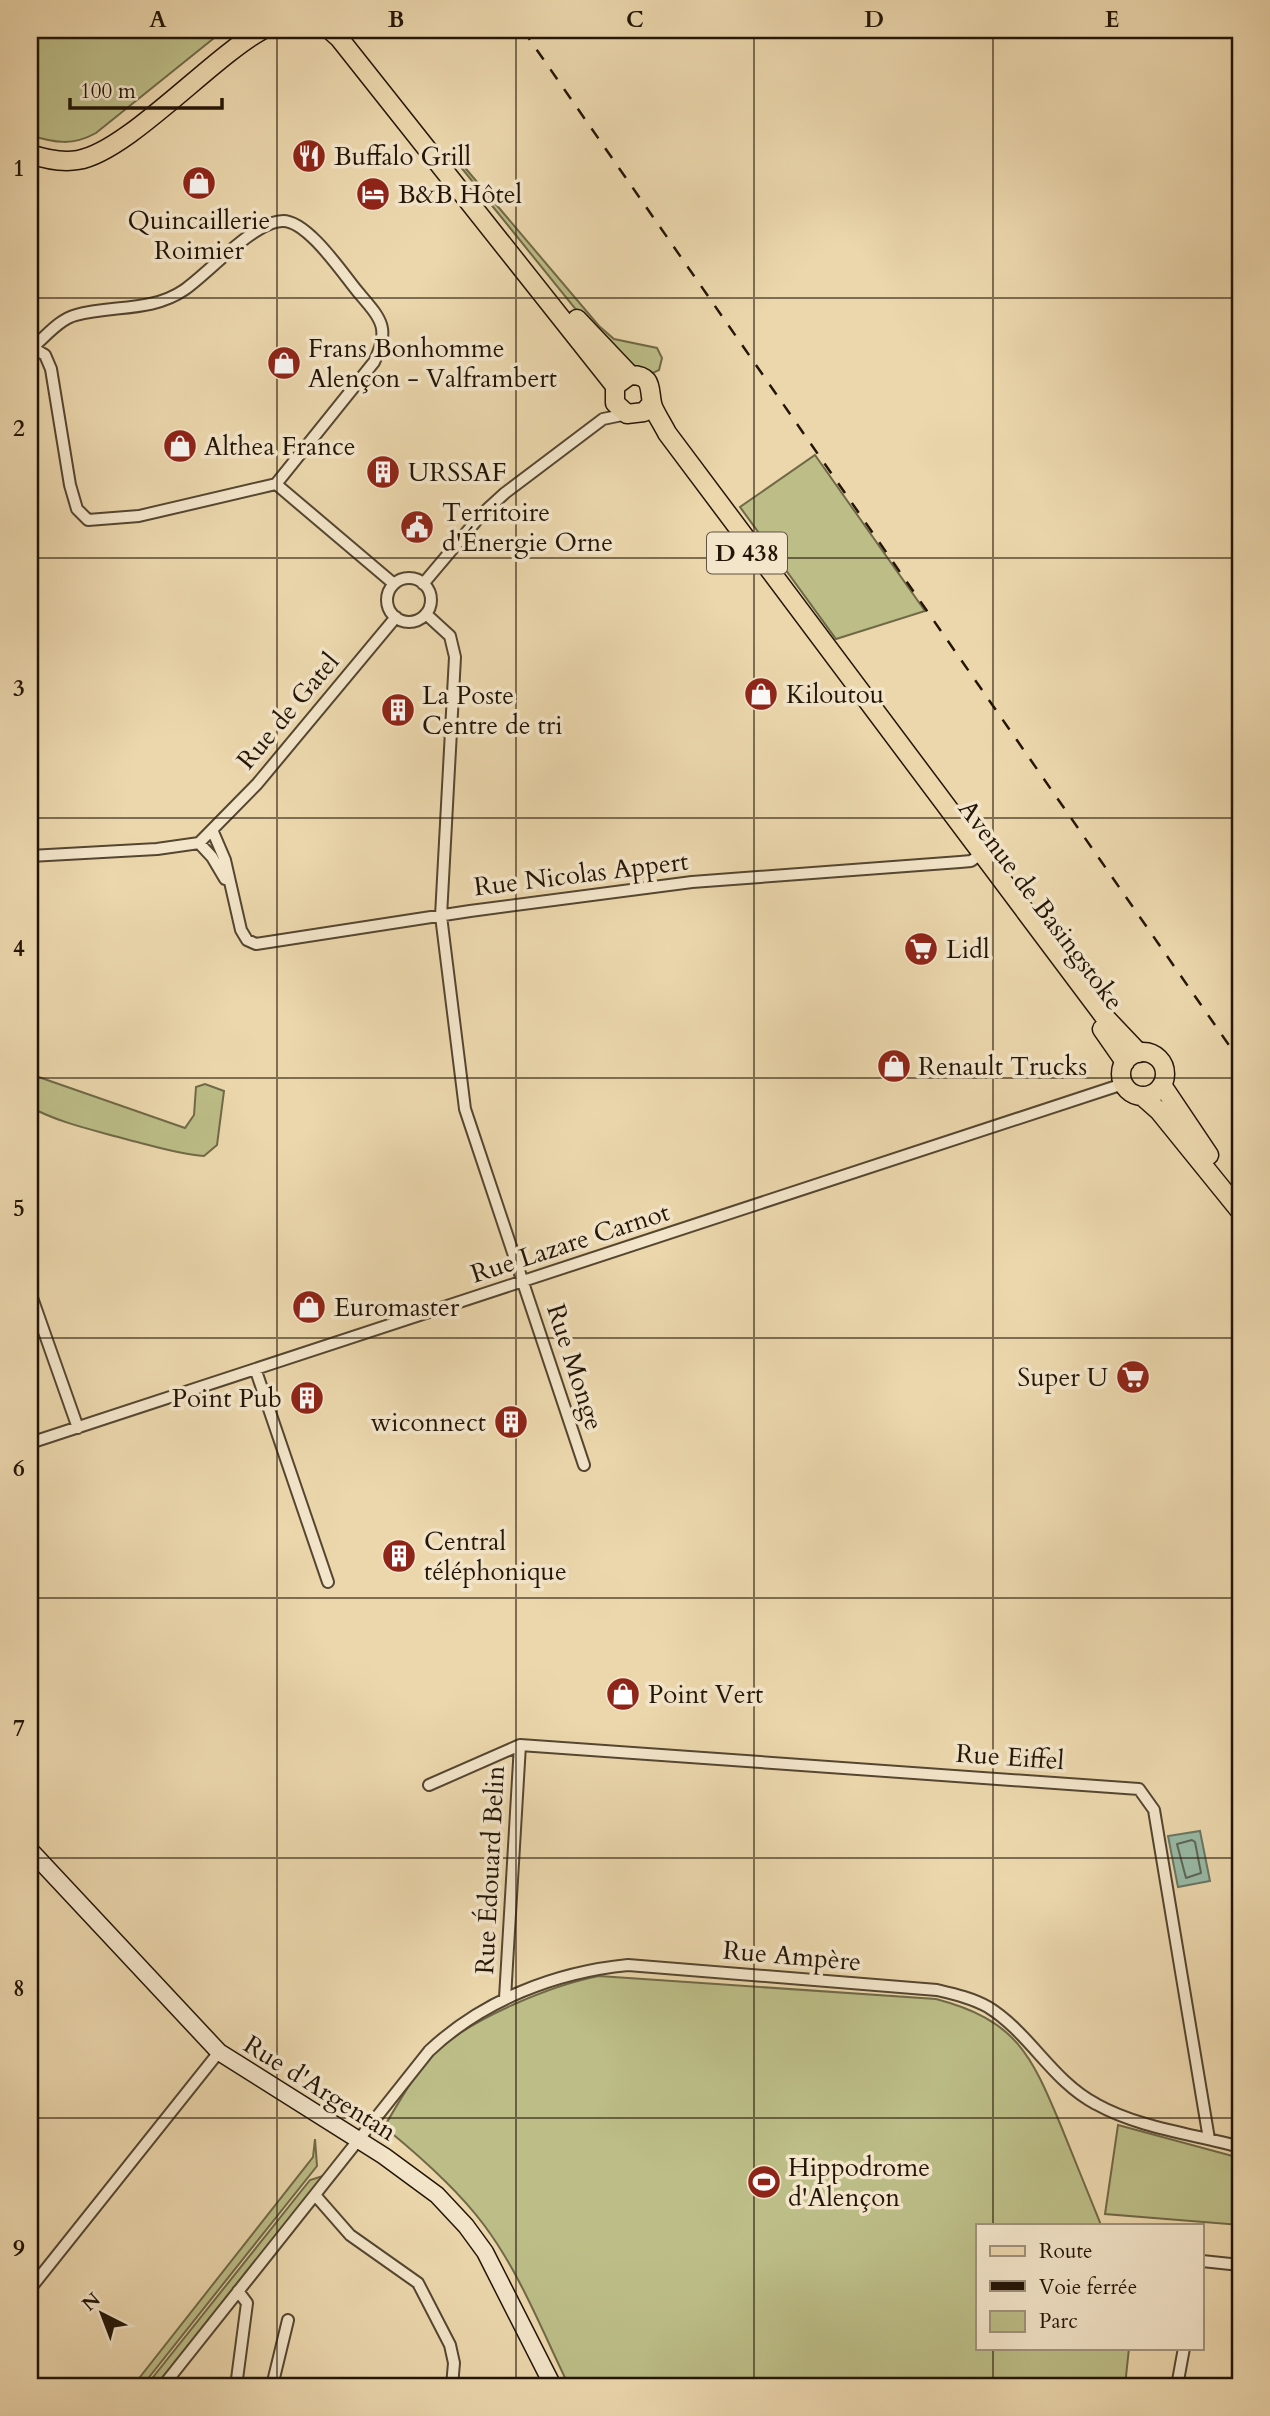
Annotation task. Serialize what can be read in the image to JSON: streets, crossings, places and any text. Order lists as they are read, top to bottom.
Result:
{
  "streets": {
    "main road": ["D 438", "Avenue de Basingstoke", "Rue d'Argentan"],
    "street": [
      "Rue de Gatel",
      "Rue Nicolas Appert",
      "Rue Lazare Carnot",
      "Rue Monge",
      "Rue Eiffel",
      "Rue Édouard Belin",
      "Rue Ampère"
    ]
  },
  "crossings": [
    ["Rue de Gatel", "Rue Nicolas Appert"],
    ["Rue de Gatel", "Rue Monge"],
    ["Rue Nicolas Appert", "Avenue de Basingstoke"],
    ["Rue Nicolas Appert", "Rue Monge"],
    ["Avenue de Basingstoke", "Rue Lazare Carnot"],
    ["Rue Lazare Carnot", "Rue Monge"],
    ["Rue Eiffel", "Rue Édouard Belin"],
    ["Rue Eiffel", "Rue Ampère"],
    ["Rue Édouard Belin", "Rue Ampère"],
    ["Rue Ampère", "Rue d'Argentan"]
  ],
  "places": {
    "restaurant": ["Buffalo Grill"],
    "shop": [
      "Quincaillerie Roimier",
      "Frans Bonhomme Alençon - Valframbert",
      "Althea France",
      "Kiloutou",
      "Renault Trucks",
      "Euromaster",
      "Point Vert"
    ],
    "hotel": ["B&B Hôtel"],
    "building": [
      "URSSAF",
      "La Poste Centre de tri",
      "Point Pub",
      "wiconnect",
      "Central téléphonique"
    ],
    "public building": ["Territoire d'Énergie Orne"],
    "supermarket": ["Lidl", "Super U"],
    "sports": ["Hippodrome d'Alençon"]
  },
  "legend": ["Route", "Voie ferrée", "Parc"],
  "scale_bar": "100 m",
  "north": "top left",
  "grid": {
    "columns": [
      "A",
      "B",
      "C",
      "D",
      "E"
    ],
    "rows": [
      "1",
      "2",
      "3",
      "4",
      "5",
      "6",
      "7",
      "8",
      "9"
    ]
  }
}
